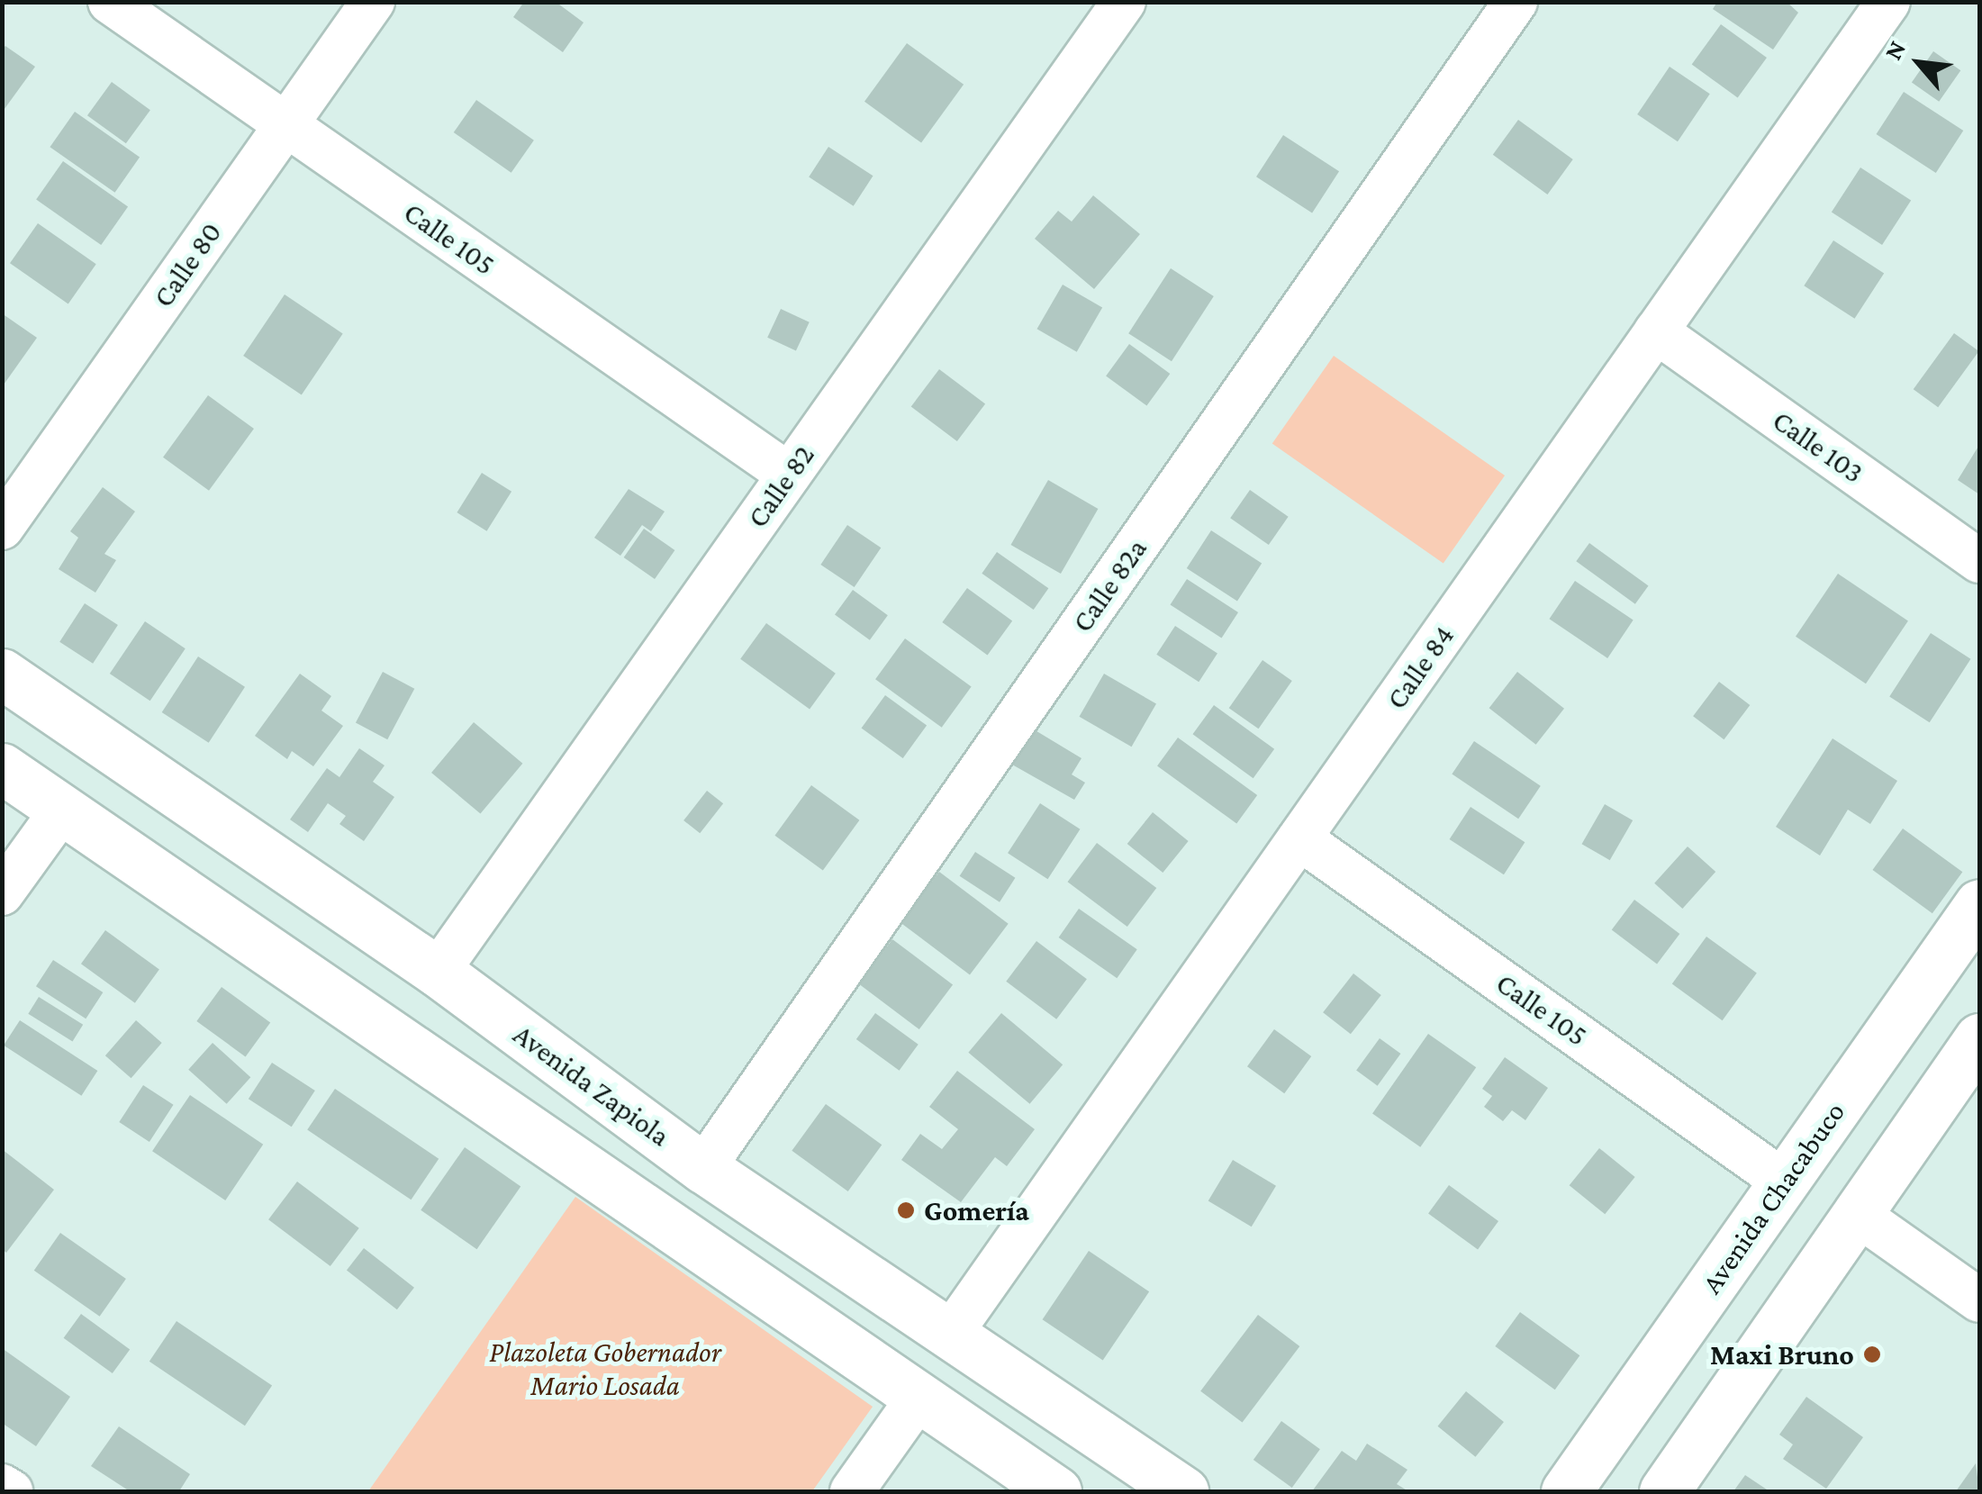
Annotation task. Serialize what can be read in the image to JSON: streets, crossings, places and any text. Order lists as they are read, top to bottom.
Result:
{
  "streets": {
    "main road": ["Avenida Zapiola", "Avenida Chacabuco"],
    "street": [
      "Calle 105",
      "Calle 80",
      "Calle 103",
      "Calle 82",
      "Calle 82a",
      "Calle 84"
    ]
  },
  "crossings": [
    ["Calle 105", "Calle 80"],
    ["Calle 105", "Calle 82"],
    ["Calle 105", "Calle 84"],
    ["Calle 105", "Avenida Chacabuco"],
    ["Calle 103", "Calle 84"],
    ["Calle 82", "Avenida Zapiola"],
    ["Calle 82a", "Avenida Zapiola"],
    ["Calle 84", "Avenida Zapiola"]
  ],
  "parks": ["Plazoleta Gobernador Mario Losada"],
  "places": ["Gomería", "Maxi Bruno"],
  "north": "top left"
}
